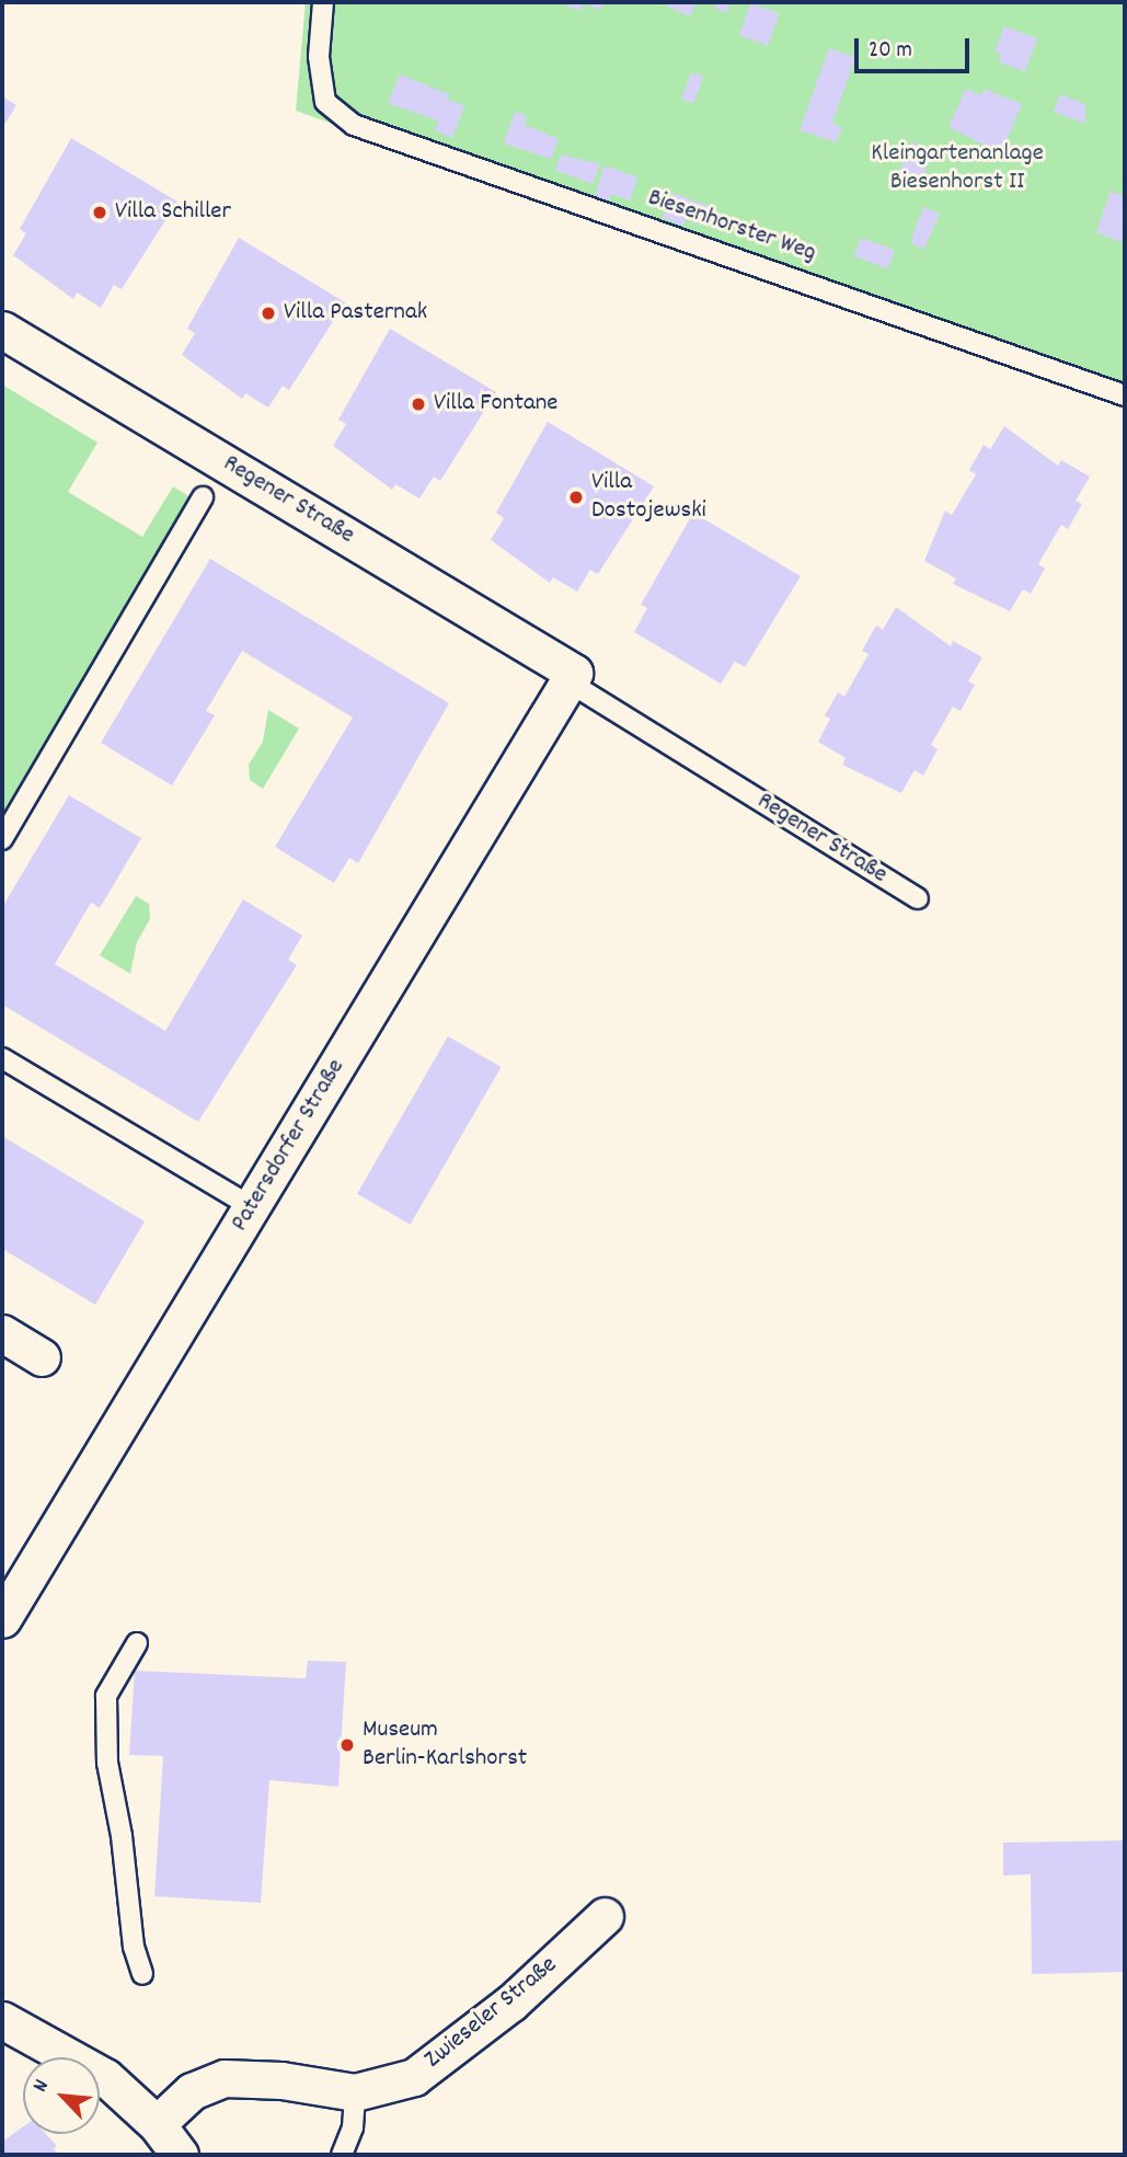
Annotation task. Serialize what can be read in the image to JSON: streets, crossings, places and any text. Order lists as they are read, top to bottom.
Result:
{
  "streets": {
    "street": ["Regener Straße", "Patersdorfer Straße", "Zwieseler Straße"],
    "lane": ["Biesenhorster Weg"]
  },
  "crossings": [
    ["Regener Straße", "Patersdorfer Straße"]
  ],
  "parks": ["Kleingartenanlage Biesenhorst II"],
  "places": [
    "Villa Schiller",
    "Villa Pasternak",
    "Villa Fontane",
    "Villa Dostojewski",
    "Museum Berlin-Karlshorst"
  ],
  "scale_bar": "20 m",
  "north": "top left"
}
